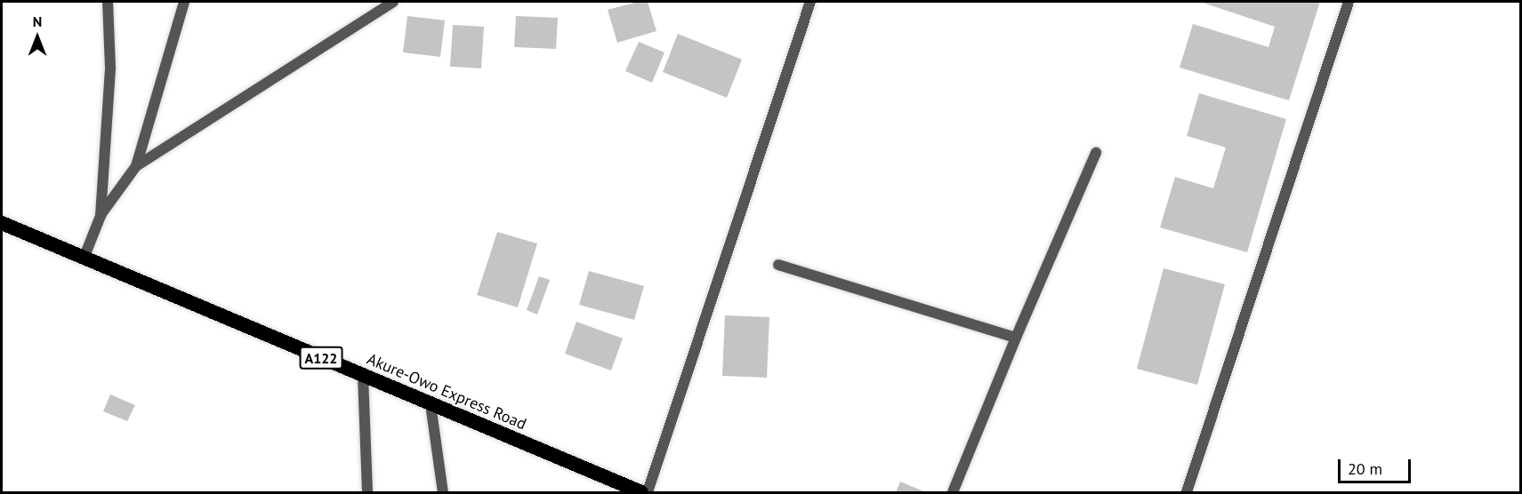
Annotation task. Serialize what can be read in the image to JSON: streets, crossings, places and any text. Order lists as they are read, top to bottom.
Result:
{
  "streets": {
    "highway": ["A122", "Akure-Owo Express Road"]
  },
  "scale_bar": "20 m",
  "north": "top"
}
